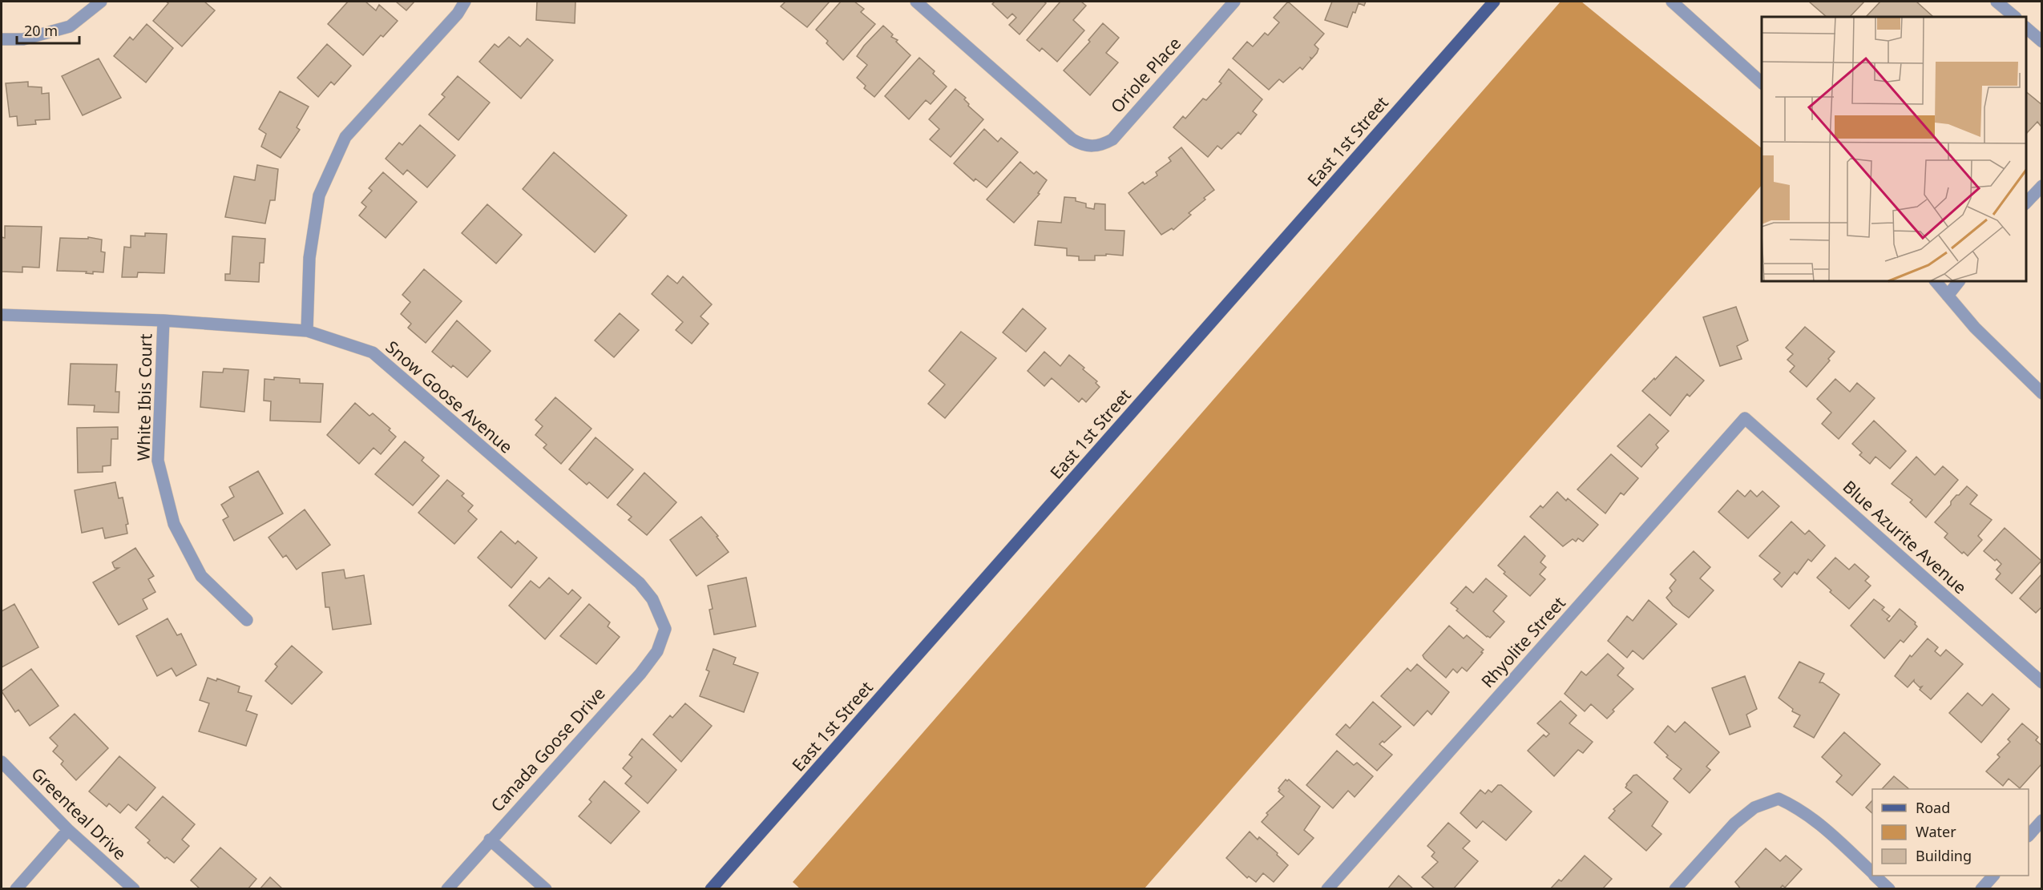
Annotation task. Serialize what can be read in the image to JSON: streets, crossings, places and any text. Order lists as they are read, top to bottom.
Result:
{
  "streets": {
    "main road": ["East 1st Street"],
    "street": [
      "Oriole Place",
      "White Ibis Court",
      "Snow Goose Avenue",
      "Blue Azurite Avenue",
      "Rhyolite Street",
      "Canada Goose Drive",
      "Greenteal Drive"
    ]
  },
  "crossings": [
    ["White Ibis Court", "Snow Goose Avenue"],
    ["Snow Goose Avenue", "Canada Goose Drive"],
    ["Blue Azurite Avenue", "Rhyolite Street"]
  ],
  "legend": ["Road", "Water", "Building"],
  "scale_bar": "20 m"
}
